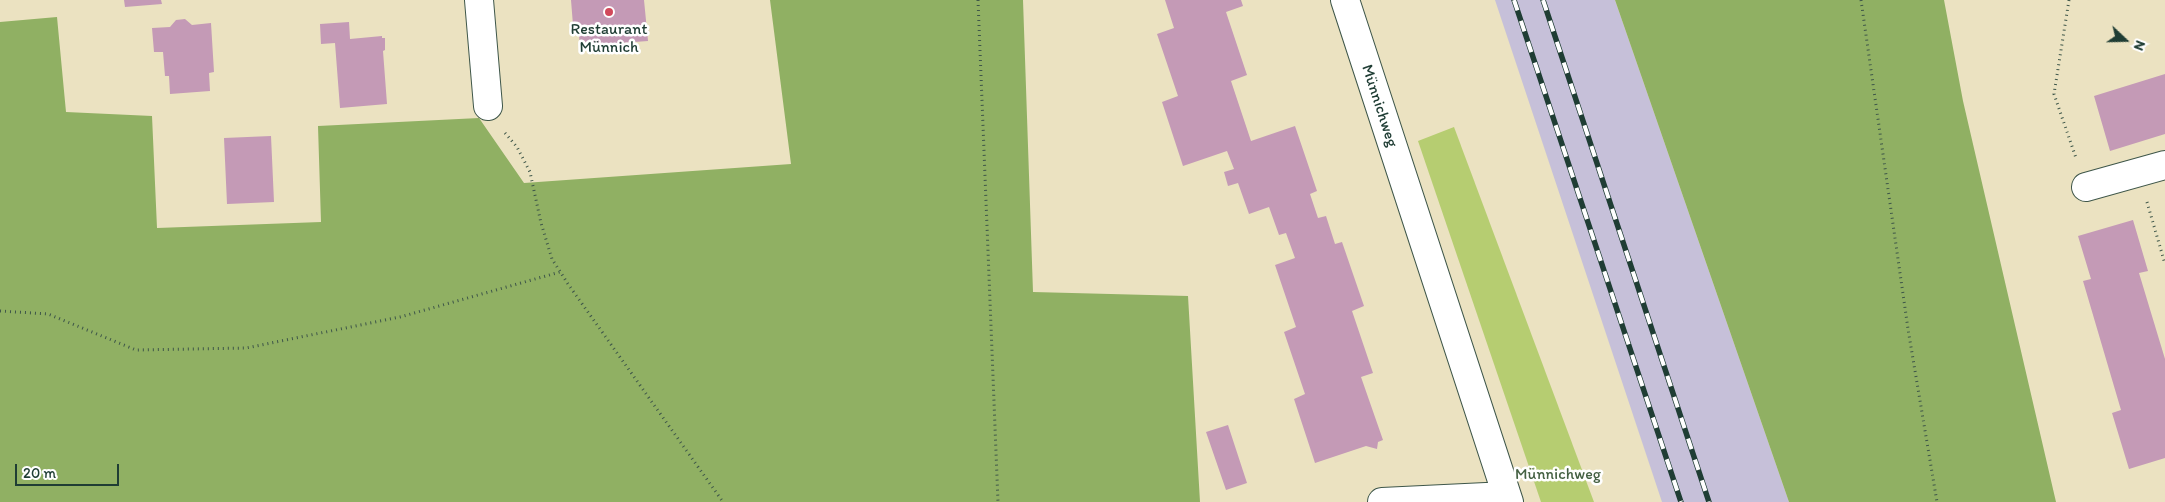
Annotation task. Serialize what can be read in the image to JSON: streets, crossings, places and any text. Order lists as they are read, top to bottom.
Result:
{
  "streets": {
    "street": ["Münnichweg"]
  },
  "parks": ["Münnichweg"],
  "places": ["Restaurant Münnich"],
  "scale_bar": "20 m",
  "north": "right"
}
